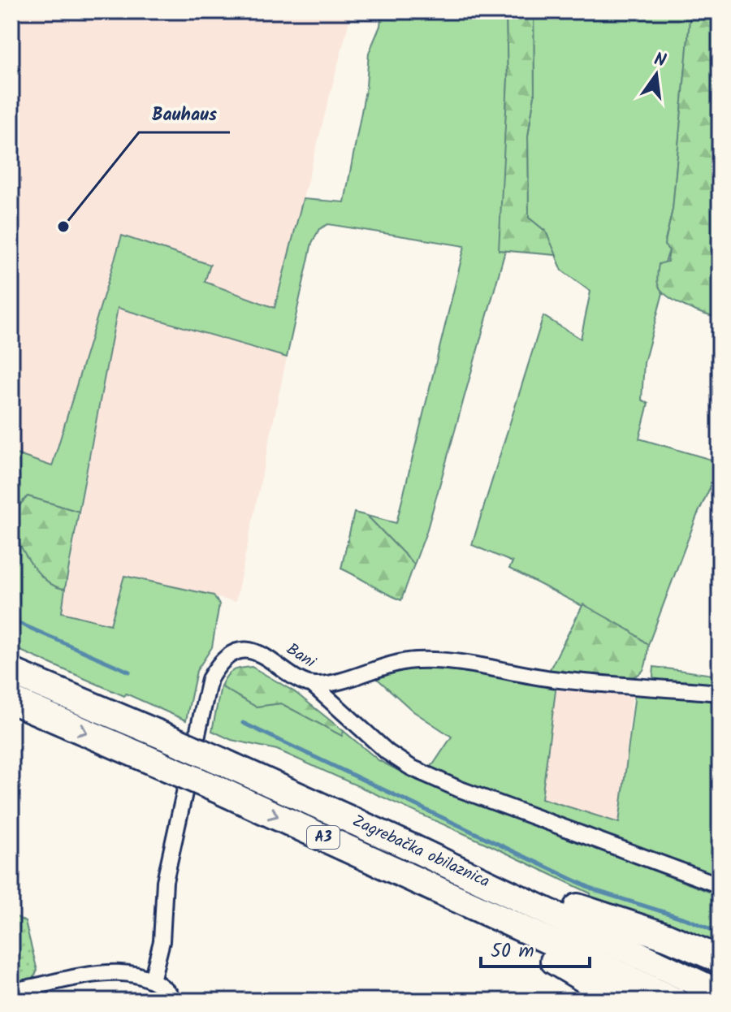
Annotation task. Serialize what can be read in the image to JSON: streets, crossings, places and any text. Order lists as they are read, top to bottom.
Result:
{
  "streets": {
    "highway": ["A3", "Zagrebačka obilaznica"],
    "street": ["Bani"]
  },
  "places": ["Bauhaus"],
  "scale_bar": "50 m",
  "north": "top"
}
